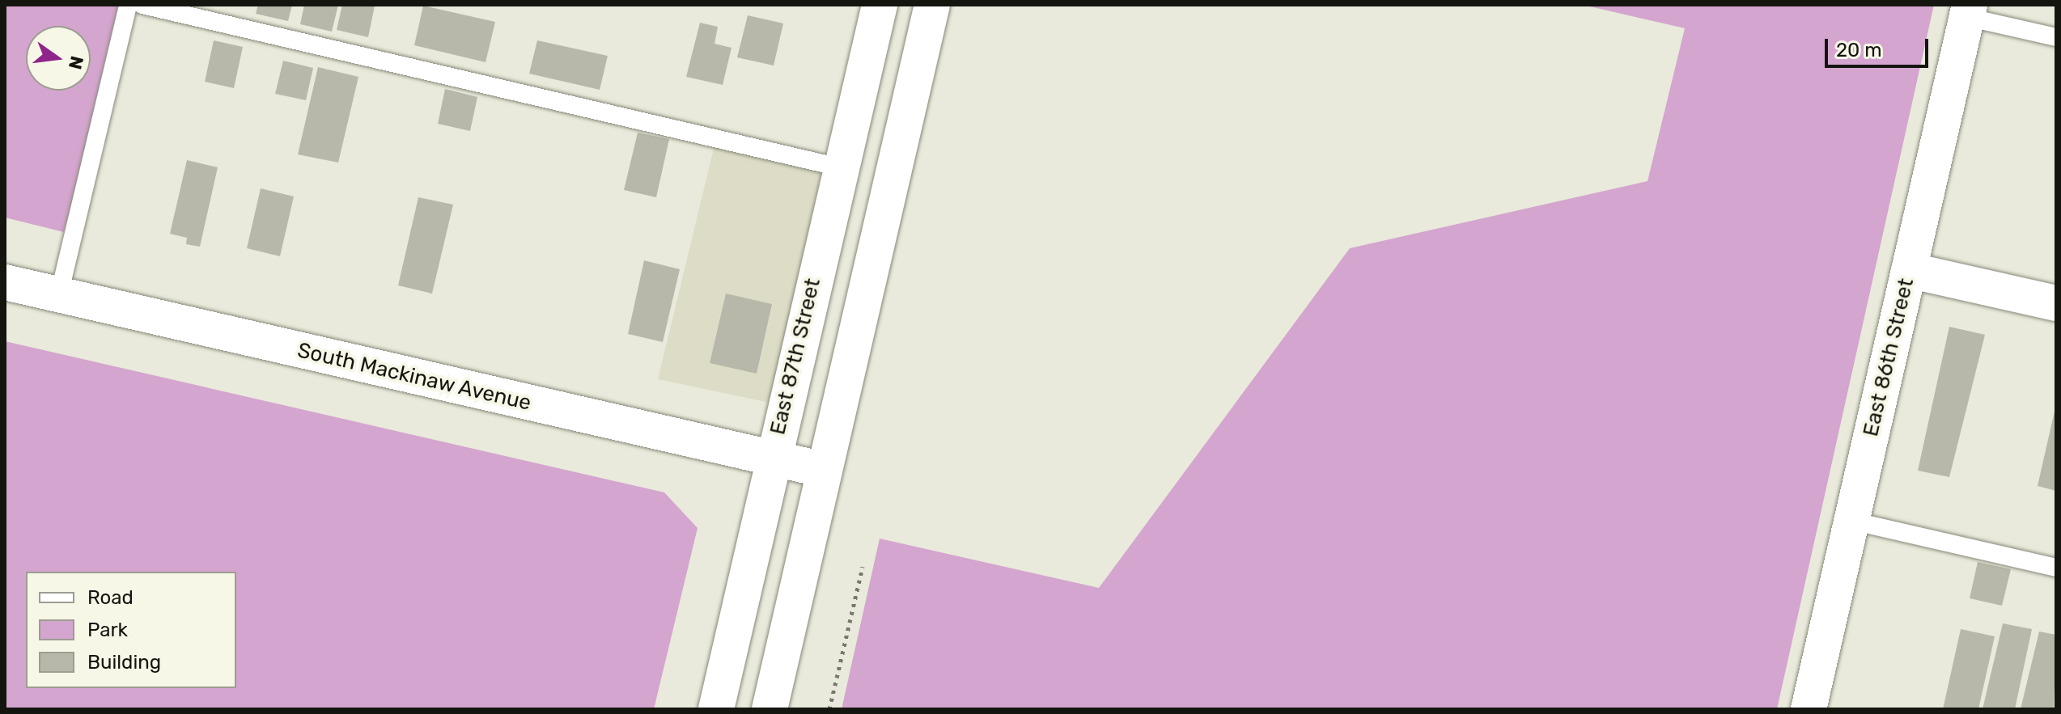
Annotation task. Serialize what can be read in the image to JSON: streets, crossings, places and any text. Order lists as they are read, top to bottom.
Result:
{
  "streets": {
    "main road": ["East 87th Street", "East 86th Street", "South Mackinaw Avenue"]
  },
  "crossings": [
    ["East 87th Street", "South Mackinaw Avenue"]
  ],
  "legend": ["Road", "Park", "Building"],
  "scale_bar": "20 m",
  "north": "right"
}
